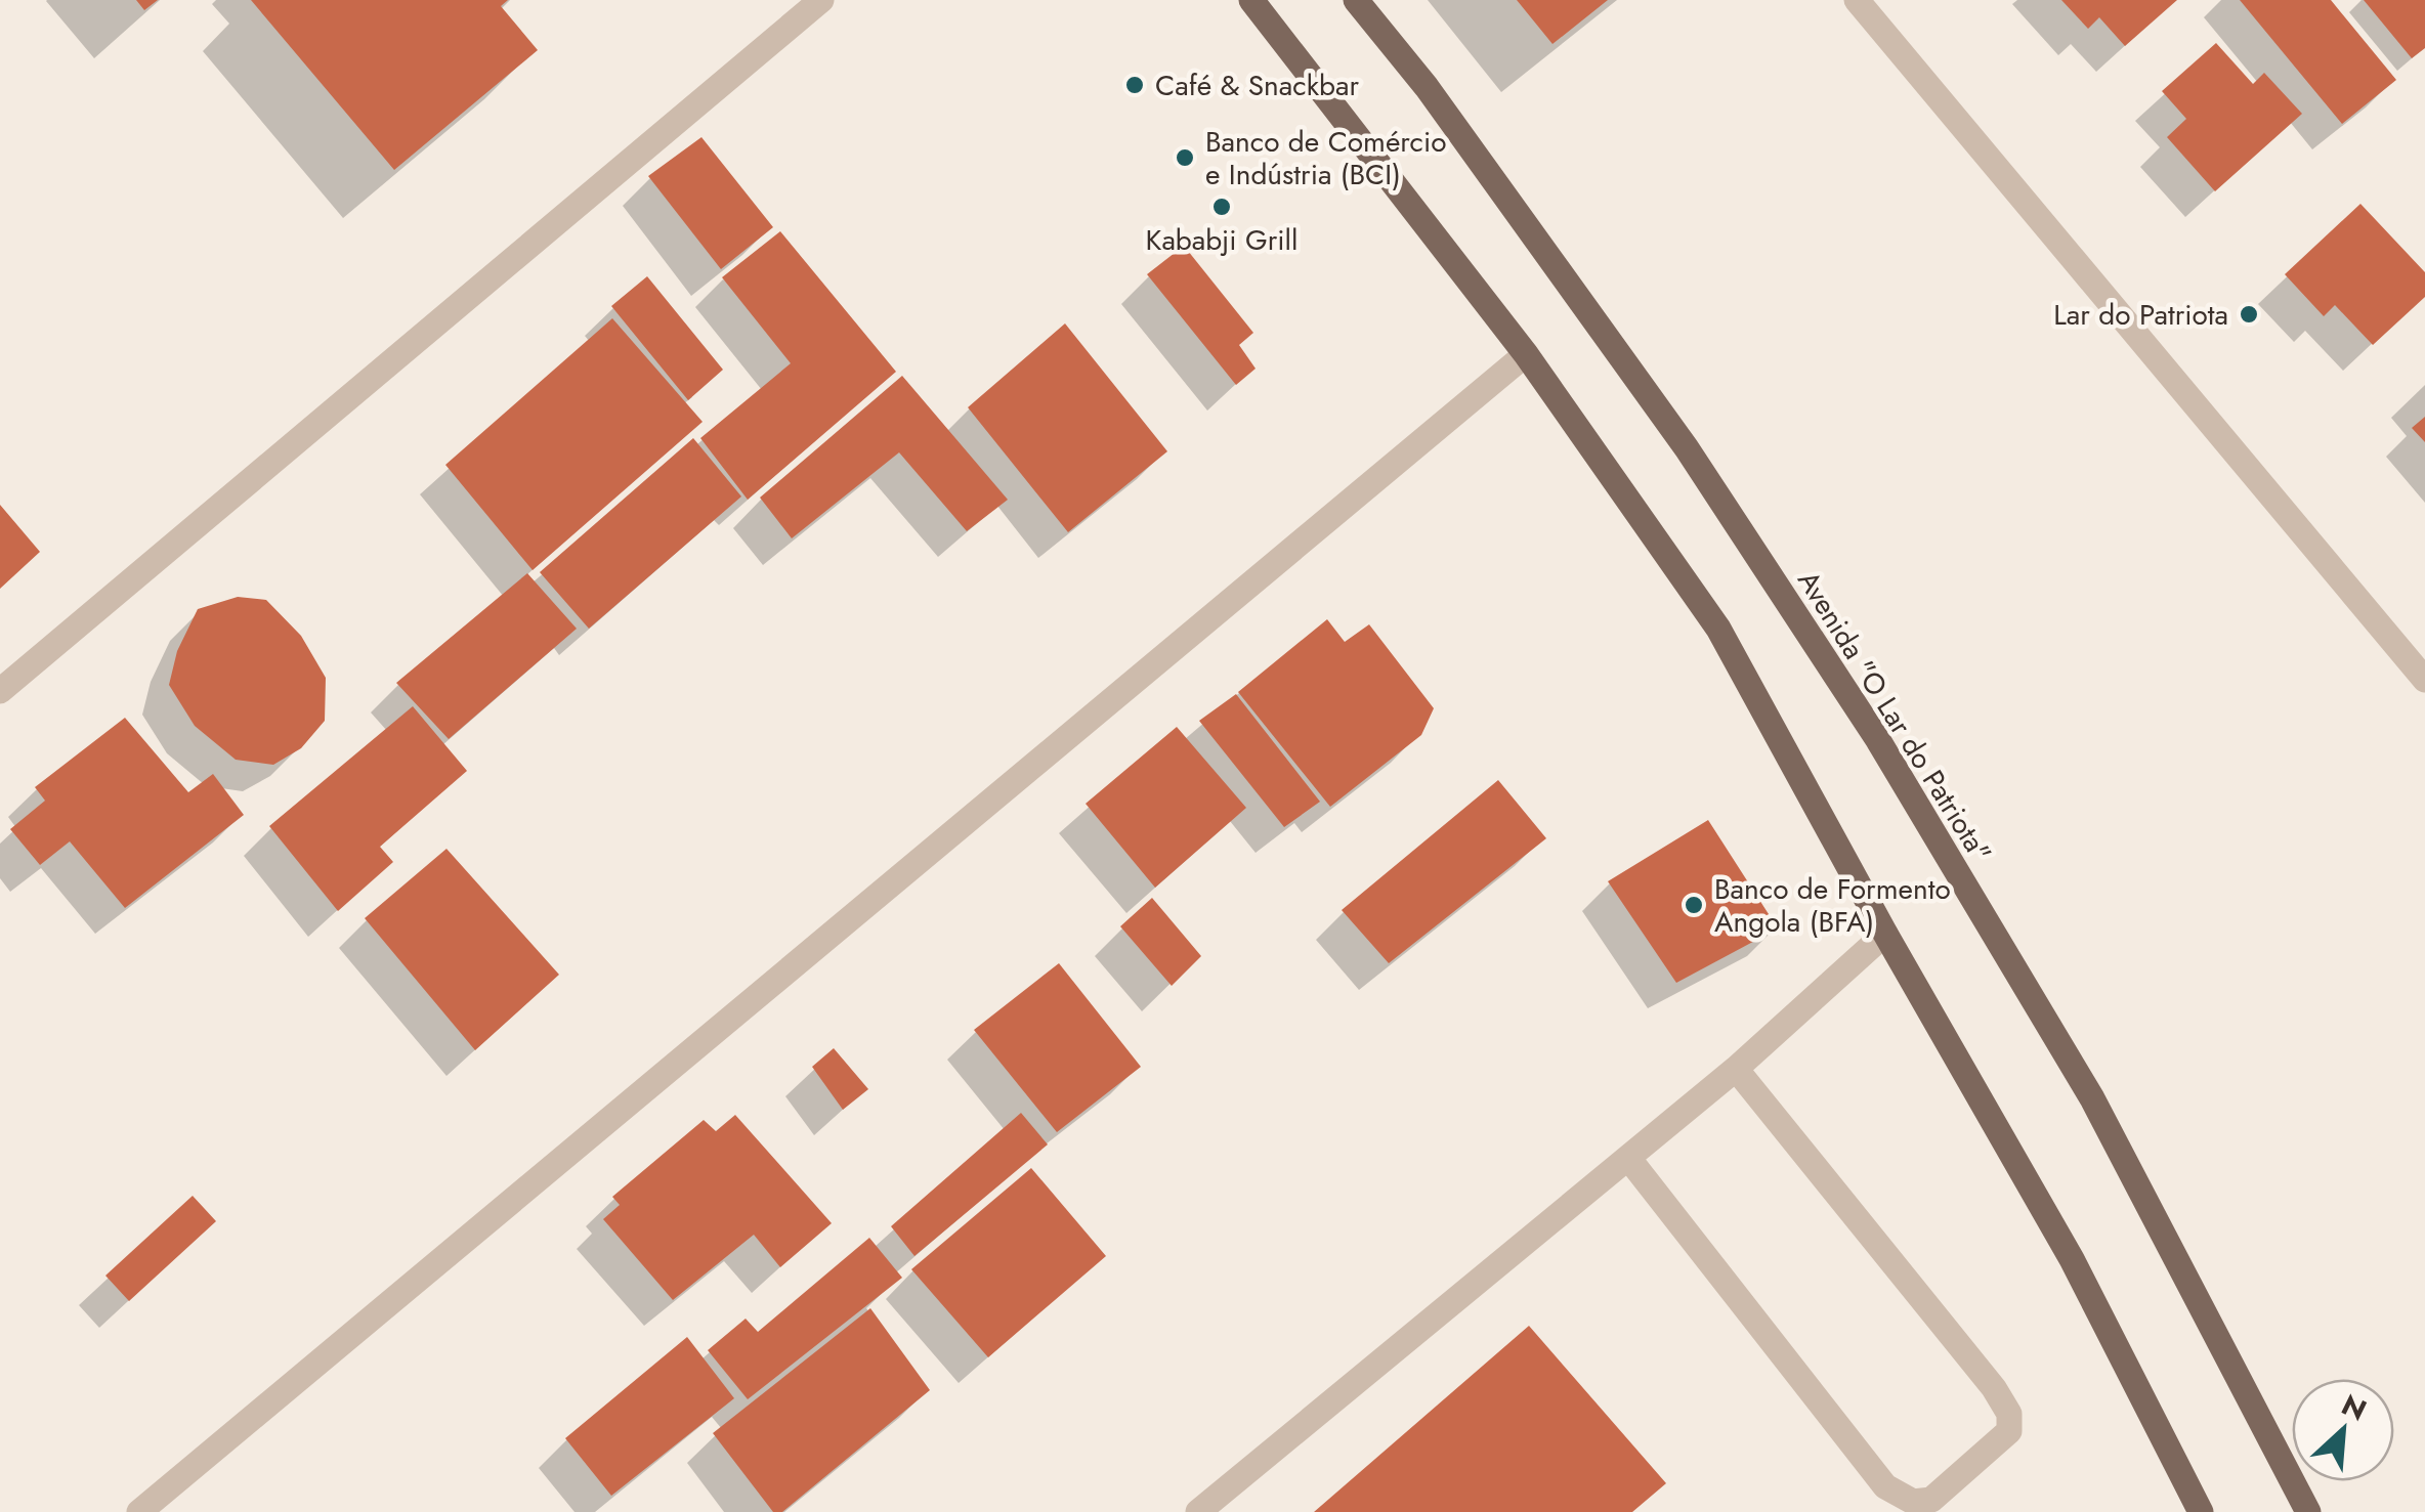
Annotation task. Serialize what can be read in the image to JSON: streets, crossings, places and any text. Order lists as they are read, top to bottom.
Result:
{
  "streets": {
    "main road": ["Avenida \"O Lar do Patriota\""]
  },
  "places": [
    "Café & Snackbar",
    "Banco de Comércio e Indústria (BCI)",
    "Kababji Grill",
    "Lar do Patriota",
    "Banco de Formento Angola (BFA)"
  ],
  "north": "top right"
}
